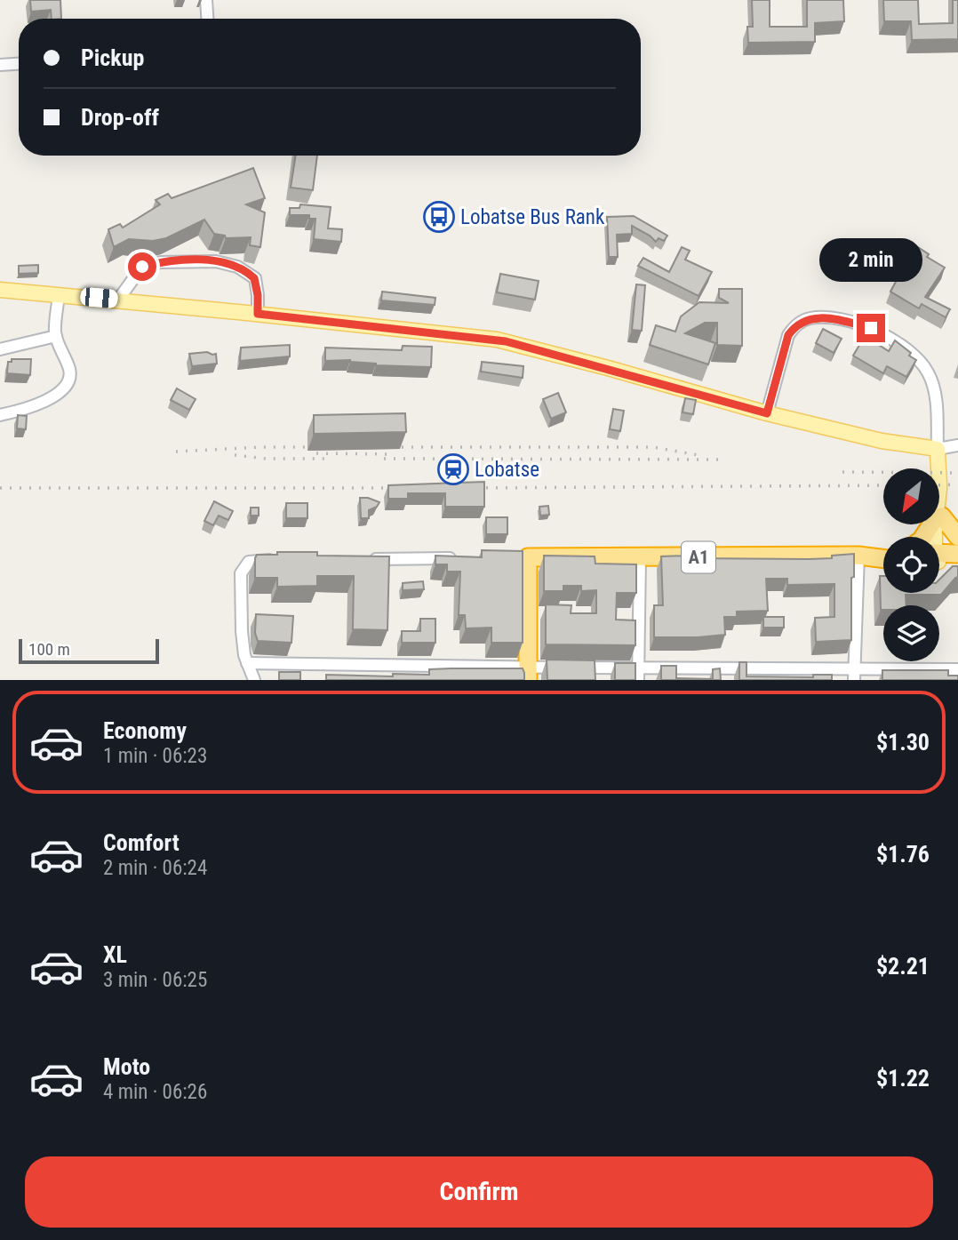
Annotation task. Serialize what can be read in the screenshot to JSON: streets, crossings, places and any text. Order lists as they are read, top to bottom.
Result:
{
  "streets": {
    "highway": ["A1"]
  },
  "places": {
    "bus stop": ["Lobatse Bus Rank"],
    "station": ["Lobatse"]
  },
  "scale_bar": "100 m",
  "north": "bottom left",
  "page": {
    "banner": ["Pickup", "Drop-off"],
    "bubble": "2 min",
    "scale": "100 m",
    "list": [
      {
        "name": "Economy",
        "note": "1 min · 06:23",
        "value": "$1.30"
      },
      {
        "name": "Comfort",
        "note": "2 min · 06:24",
        "value": "$1.76"
      },
      {
        "name": "XL",
        "note": "3 min · 06:25",
        "value": "$2.21"
      },
      {
        "name": "Moto",
        "note": "4 min · 06:26",
        "value": "$1.22"
      }
    ],
    "buttons": "Confirm"
  }
}
